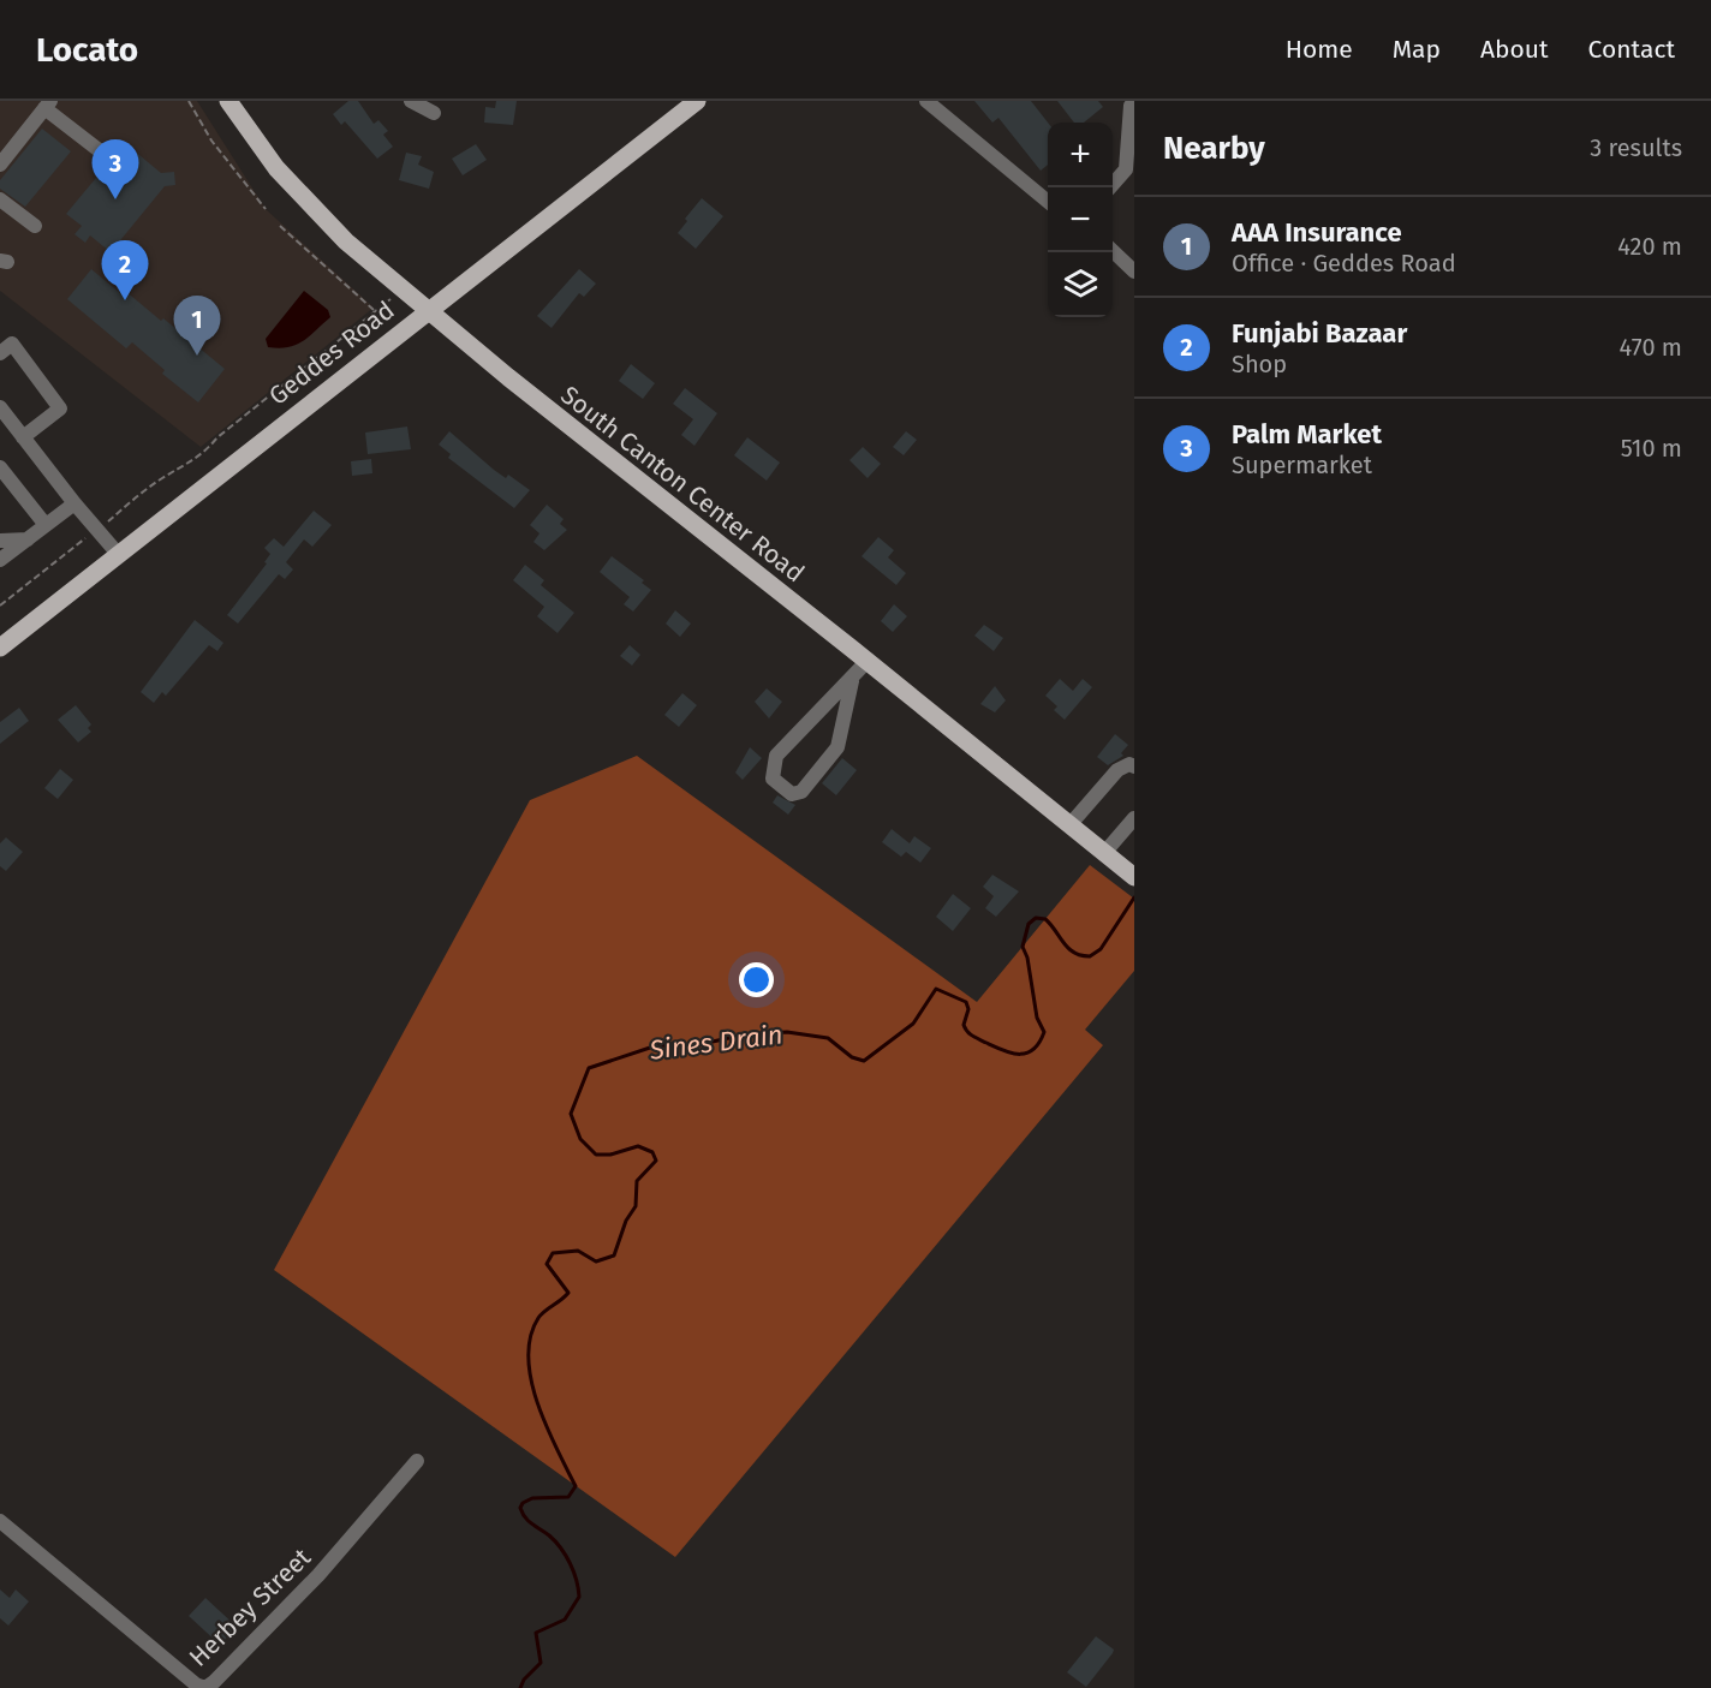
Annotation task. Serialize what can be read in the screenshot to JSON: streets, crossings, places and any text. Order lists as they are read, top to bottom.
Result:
{
  "streets": {
    "main road": ["Geddes Road", "South Canton Center Road"],
    "street": ["Herbey Street"]
  },
  "crossings": [
    ["Geddes Road", "South Canton Center Road"]
  ],
  "water": ["Sines Drain"],
  "page": {
    "header": "Locato",
    "nav": [
      "Home",
      "Map",
      "About",
      "Contact"
    ],
    "heading": ["Nearby", "3 results"],
    "map_buttons": ["+", "−"],
    "pins": ["3", "2", "1"],
    "list": [
      {
        "mark": "1",
        "name": "AAA Insurance",
        "note": "Office · Geddes Road",
        "value": "420 m"
      },
      {
        "mark": "2",
        "name": "Funjabi Bazaar",
        "note": "Shop",
        "value": "470 m"
      },
      {
        "mark": "3",
        "name": "Palm Market",
        "note": "Supermarket",
        "value": "510 m"
      }
    ]
  }
}
